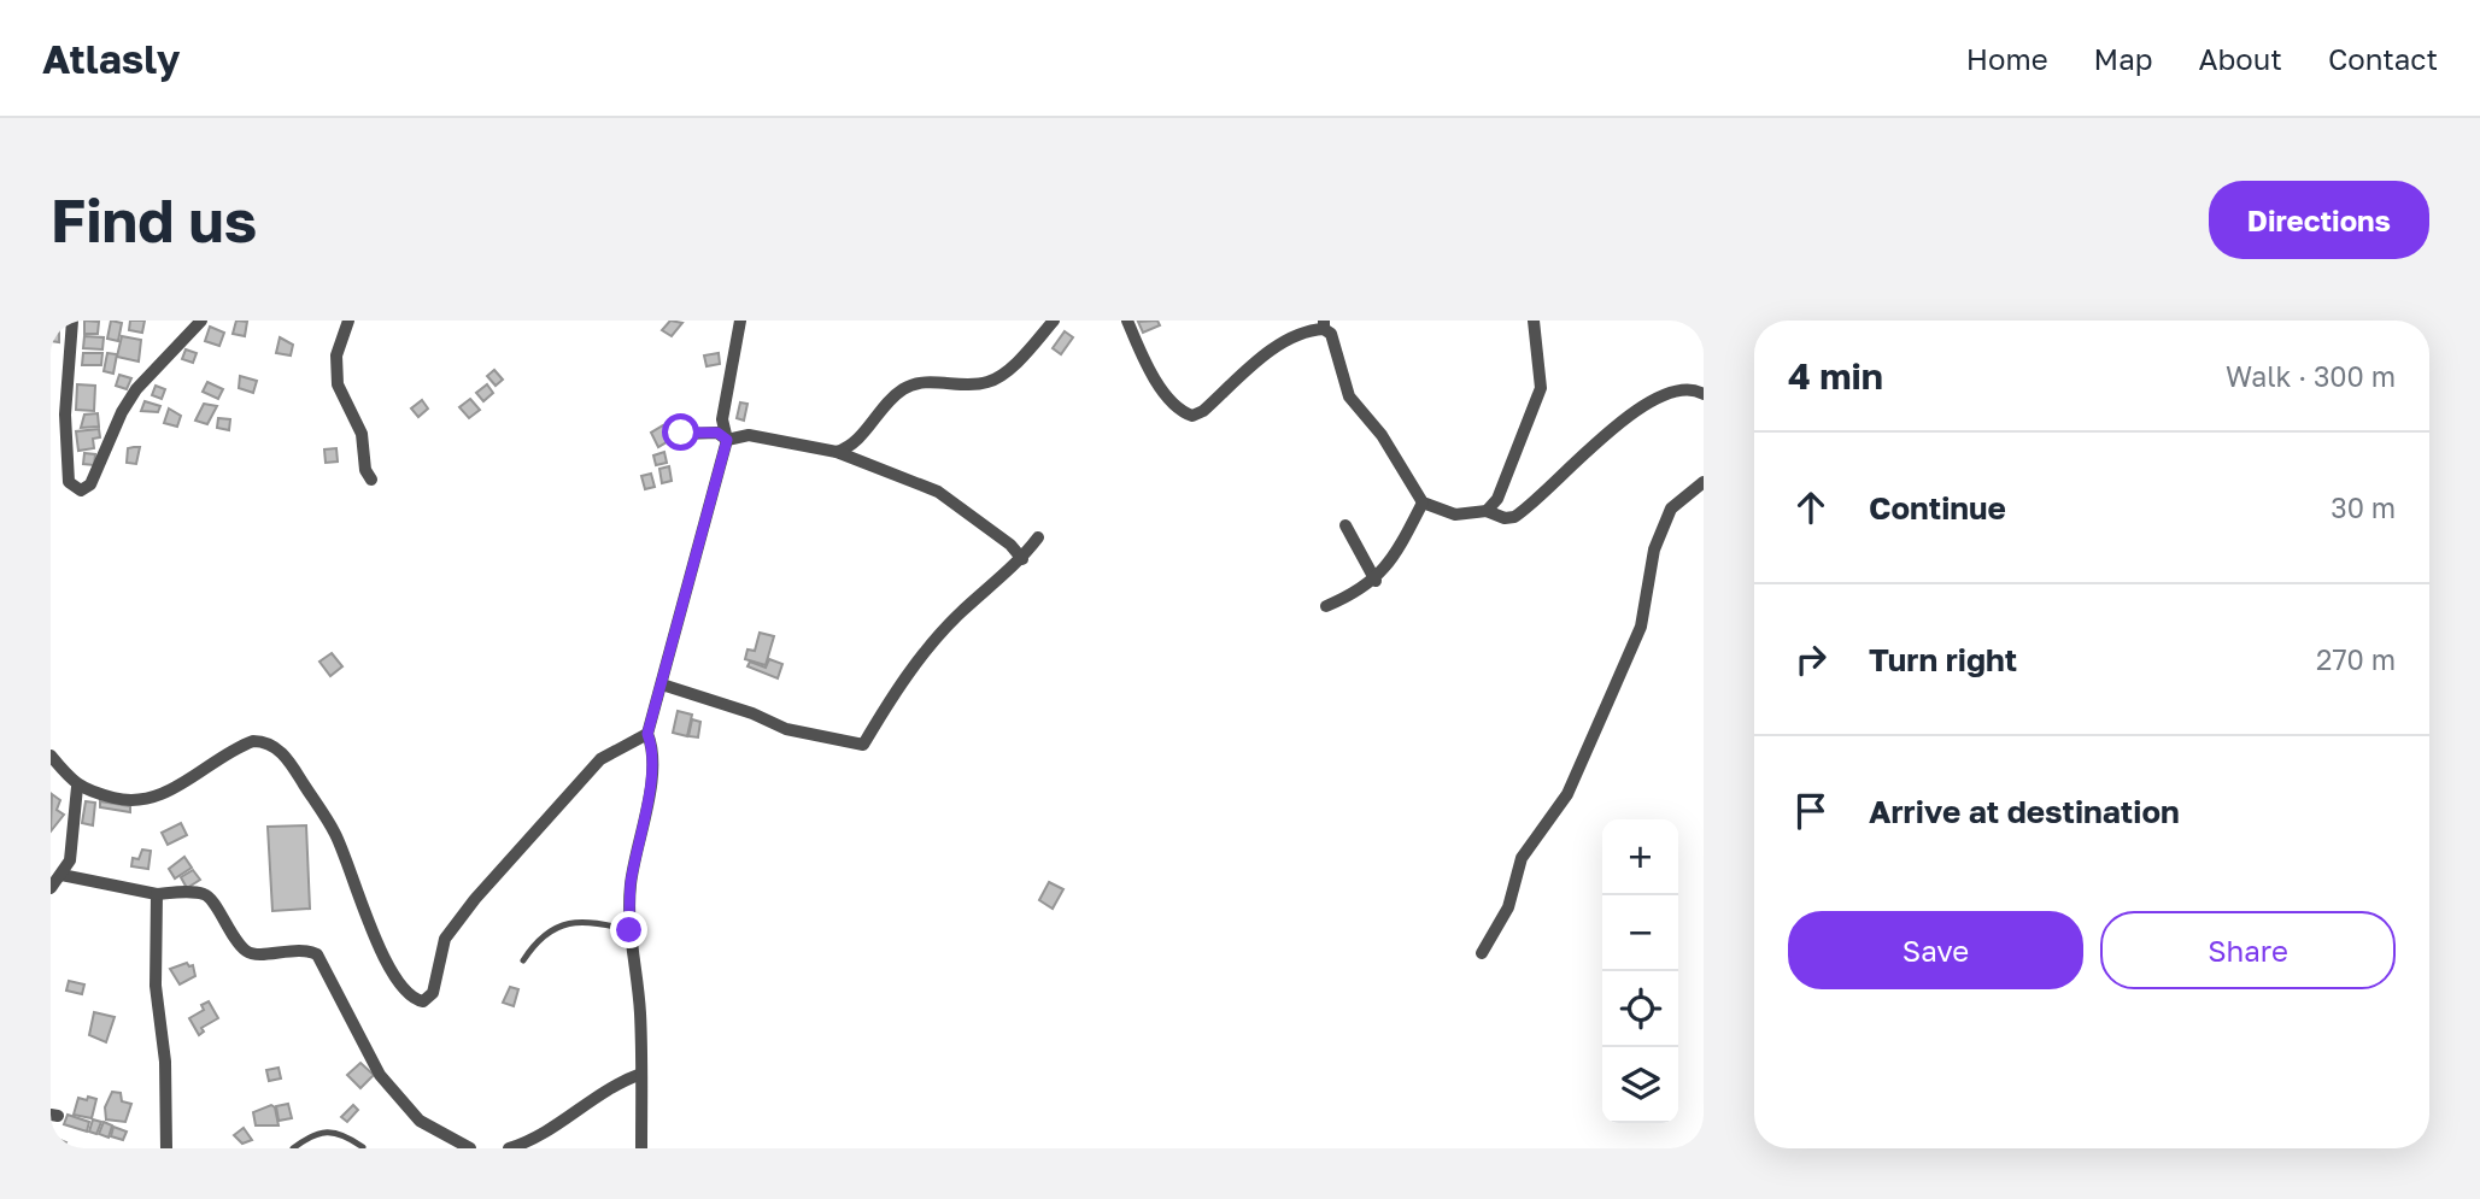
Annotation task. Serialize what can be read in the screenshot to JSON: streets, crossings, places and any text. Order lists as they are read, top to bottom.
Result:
{
  "page": {
    "header": "Atlasly",
    "nav": [
      "Home",
      "Map",
      "About",
      "Contact"
    ],
    "buttons": [
      "Directions",
      ["Save", "Share"]
    ],
    "title": "Find us",
    "heading": ["4 min", "Walk · 300 m"],
    "list": [
      ["Continue", "30 m"],
      ["Turn right", "270 m"],
      "Arrive at destination"
    ],
    "map_buttons": ["+", "−"]
  }
}
